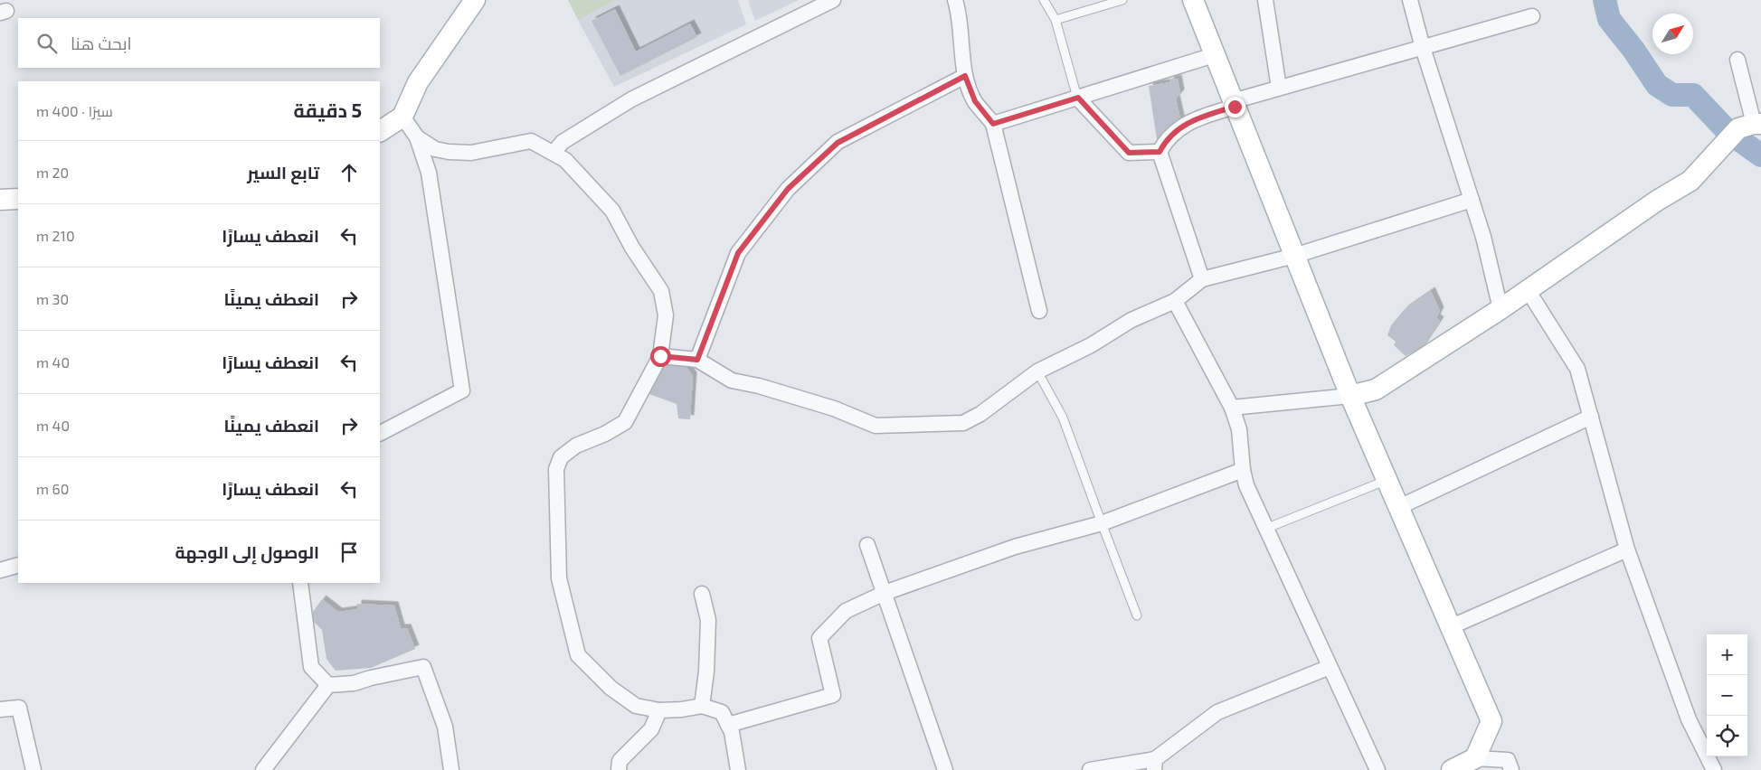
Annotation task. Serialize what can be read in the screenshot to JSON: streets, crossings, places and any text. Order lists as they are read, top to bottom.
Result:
{
  "north": "top right",
  "page": {
    "search": "ابحث هنا",
    "heading": ["5 دقيقة", "سيرًا · 400 m"],
    "list": [
      ["تابع السير", "20 m"],
      ["انعطف يسارًا", "210 m"],
      ["انعطف يمينًا", "30 m"],
      ["انعطف يسارًا", "40 m"],
      ["انعطف يمينًا", "40 m"],
      ["انعطف يسارًا", "60 m"],
      "الوصول إلى الوجهة"
    ],
    "map_buttons": ["+", "−"]
  }
}
